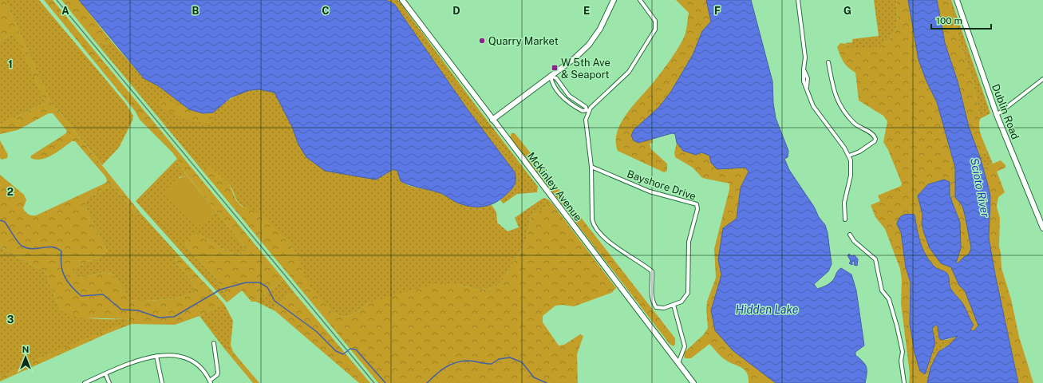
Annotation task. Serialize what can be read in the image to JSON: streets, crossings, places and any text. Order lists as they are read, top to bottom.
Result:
{
  "streets": {
    "main road": ["Dublin Road", "McKinley Avenue"],
    "street": ["Bayshore Drive"]
  },
  "water": ["Scioto River", "Hidden Lake"],
  "places": {
    "other": ["Quarry Market"],
    "transit": ["W 5th Ave & Seaport"]
  },
  "scale_bar": "100 m",
  "north": "top",
  "grid": {
    "columns": [
      "A",
      "B",
      "C",
      "D",
      "E",
      "F",
      "G"
    ],
    "rows": ["1", "2", "3"]
  }
}
